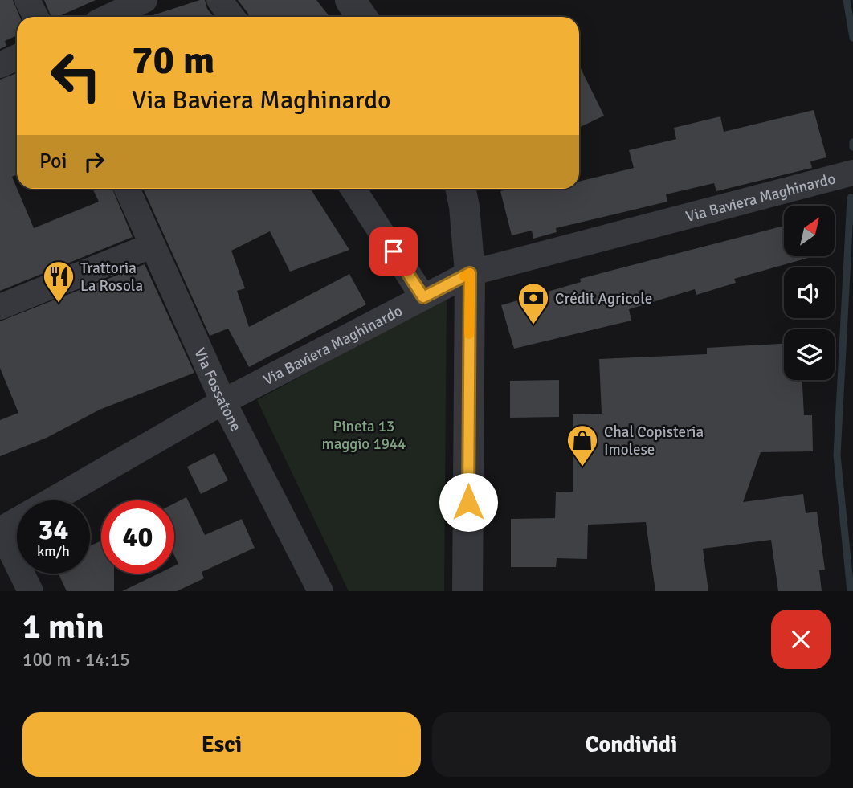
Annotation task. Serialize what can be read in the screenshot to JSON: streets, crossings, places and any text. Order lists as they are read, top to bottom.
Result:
{
  "streets": {
    "street": ["Via Baviera Maghinardo", "Via Fossatone"]
  },
  "crossings": [
    ["Via Baviera Maghinardo", "Via Fossatone"]
  ],
  "parks": ["Pineta 13 maggio 1944"],
  "places": {
    "restaurant": ["Trattoria La Rosola"],
    "bank": ["Crédit Agricole"],
    "shop": ["Chal Copisteria Imolese"]
  },
  "north": "top right",
  "page": {
    "turn": ["70 m", "Via Baviera Maghinardo"],
    "then": "Poi",
    "speed": "34 km/h",
    "limit": "40",
    "heading": ["1 min", "100 m · 14:15"],
    "buttons": ["Esci", "Condividi"]
  }
}
